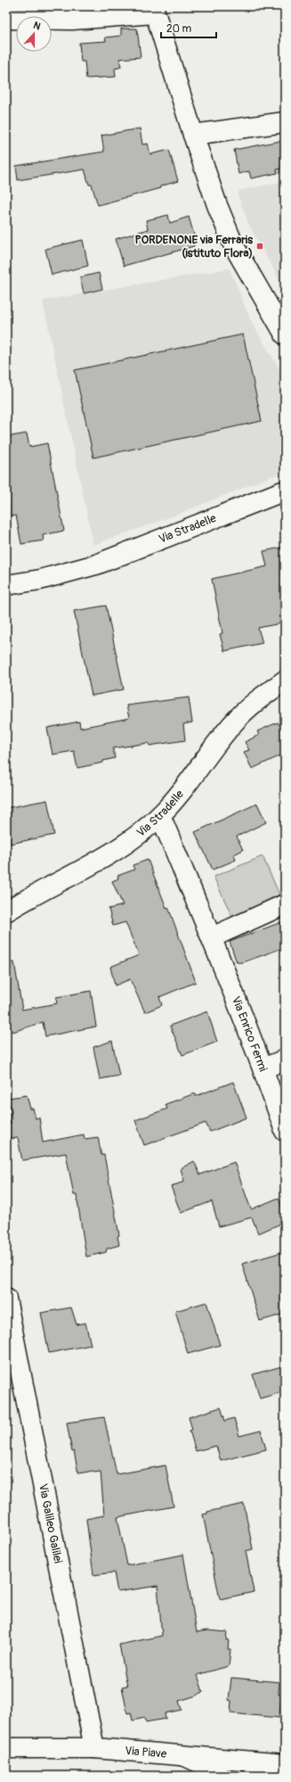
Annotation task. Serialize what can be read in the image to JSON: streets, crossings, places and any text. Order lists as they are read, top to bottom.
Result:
{
  "streets": {
    "street": [
      "Via Stradelle",
      "Via Enrico Fermi",
      "Via Galileo Galilei",
      "Via Piave"
    ]
  },
  "crossings": [
    ["Via Stradelle", "Via Enrico Fermi"],
    ["Via Galileo Galilei", "Via Piave"]
  ],
  "places": {
    "transit": ["PORDENONE via Ferraris (istituto Flora)"]
  },
  "scale_bar": "20 m",
  "north": "top"
}
